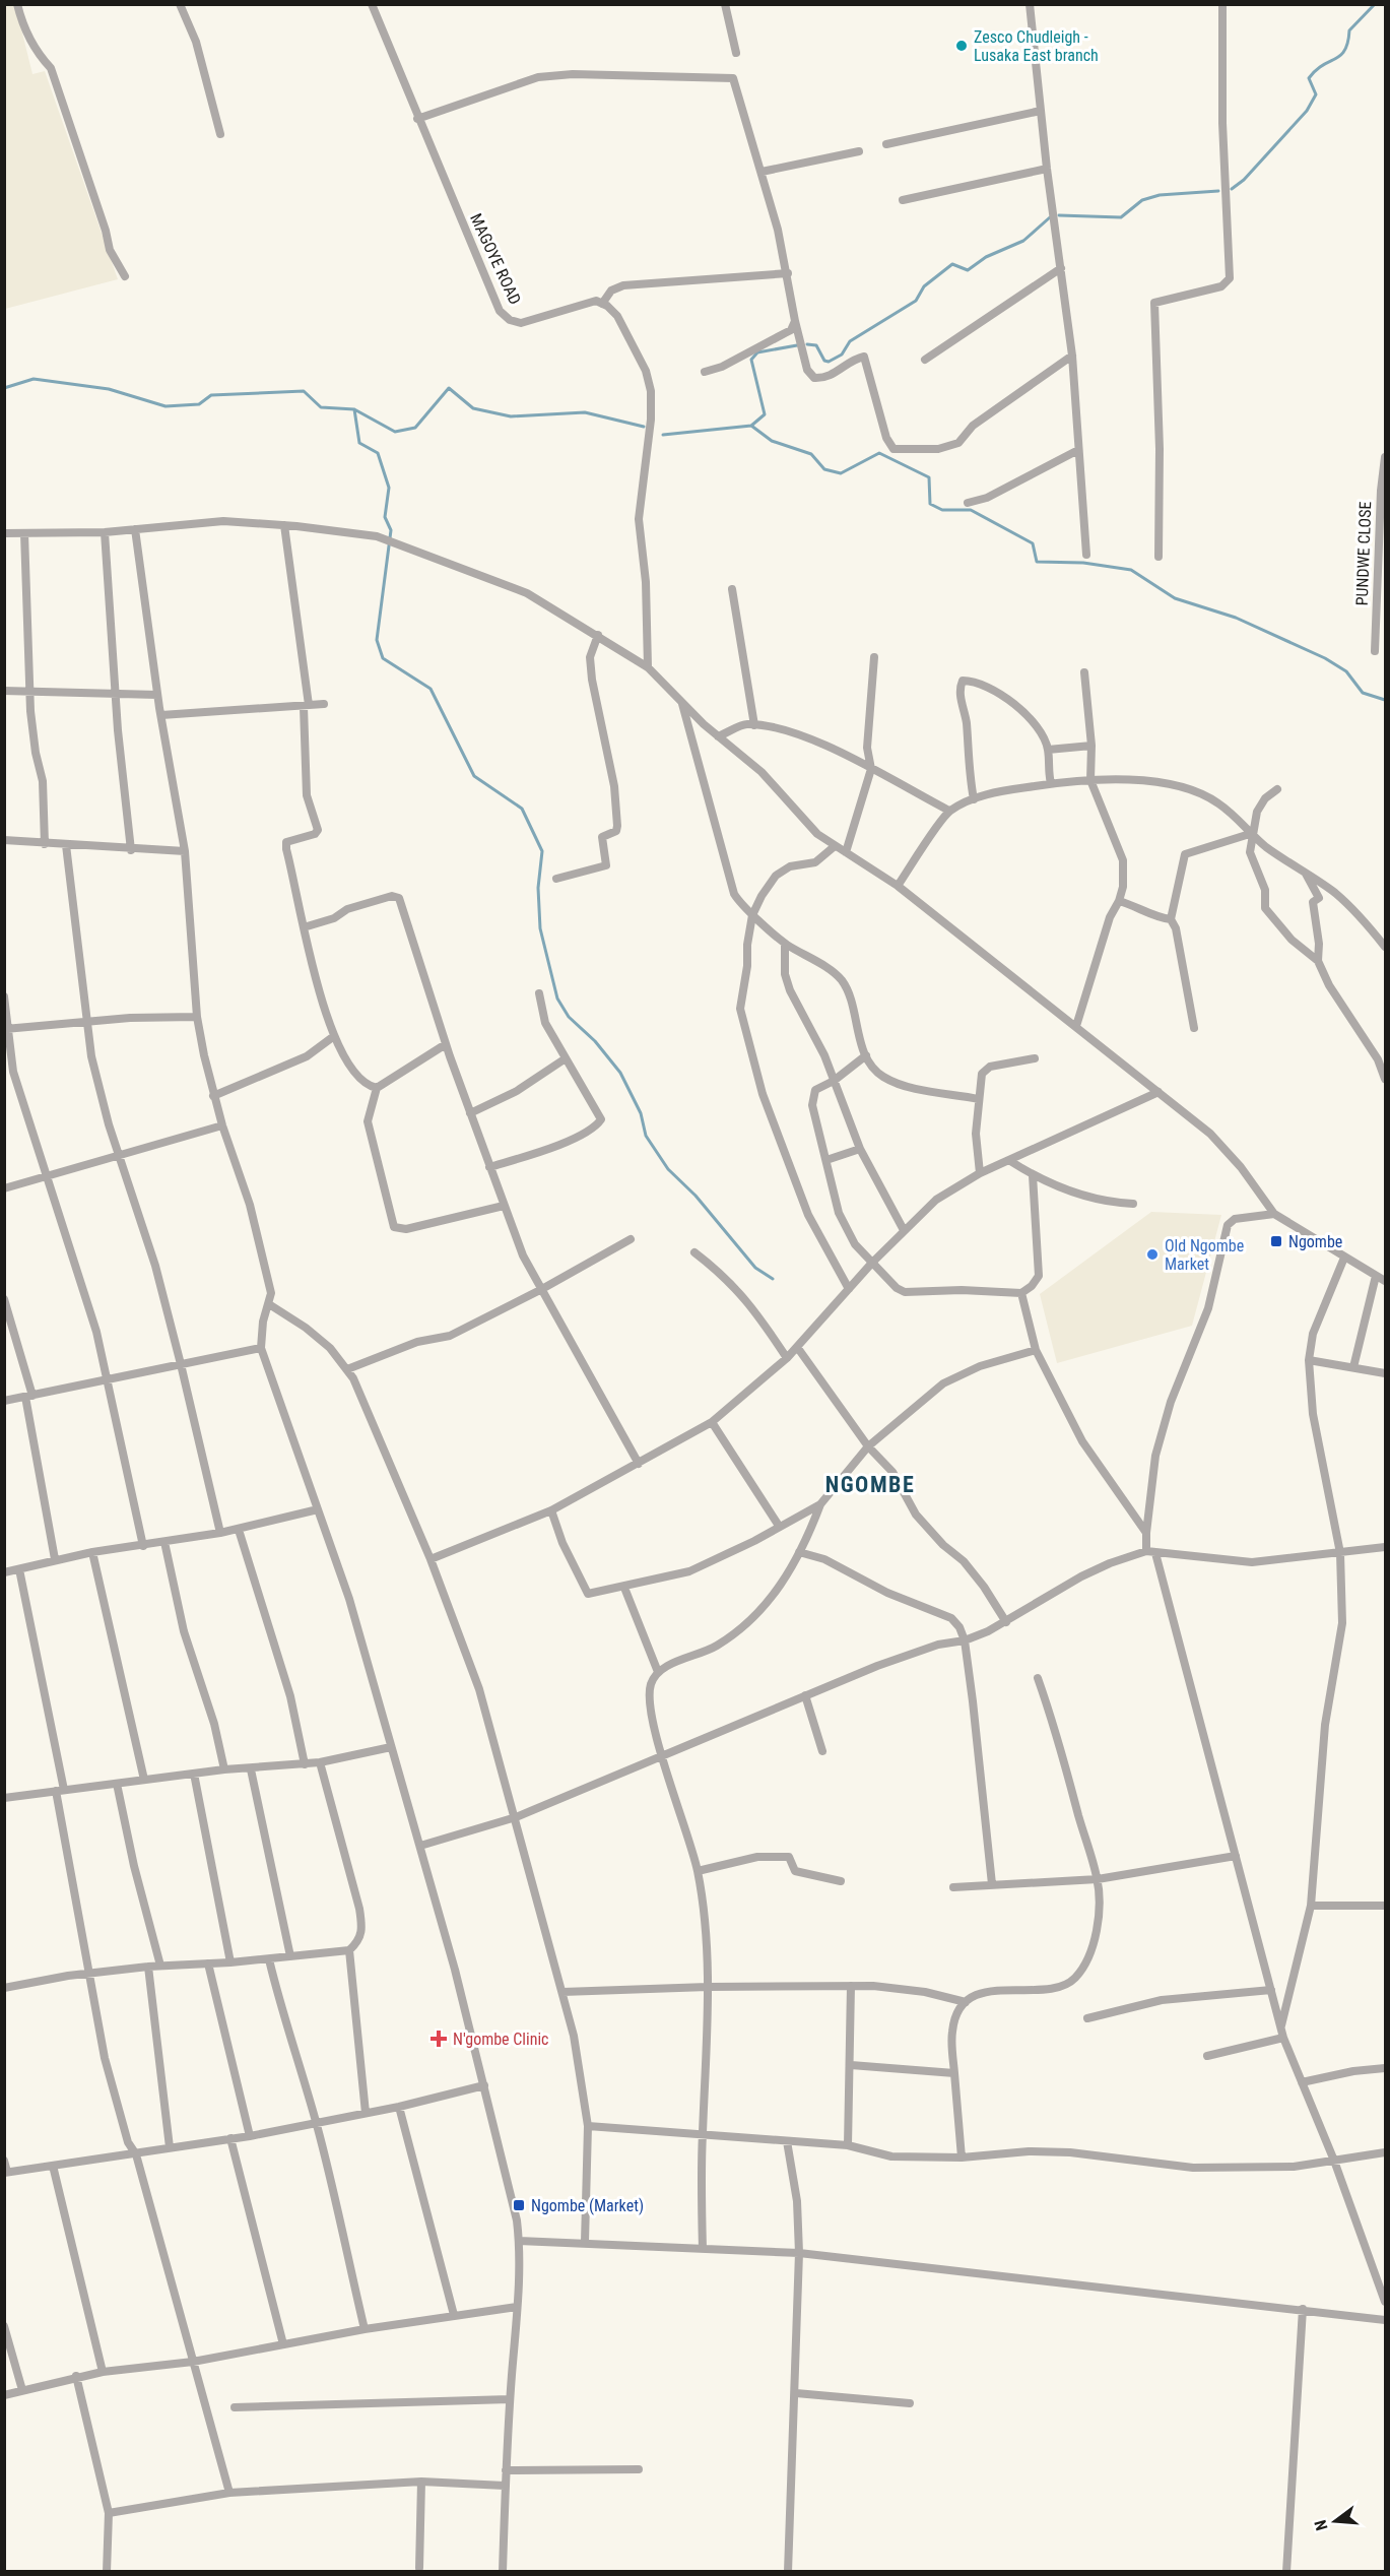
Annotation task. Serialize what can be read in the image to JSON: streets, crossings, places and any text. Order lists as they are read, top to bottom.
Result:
{
  "streets": {
    "street": ["MAGOYE ROAD", "PUNDWE CLOSE"]
  },
  "districts": ["NGOMBE"],
  "places": {
    "other": ["Zesco Chudleigh - Lusaka East branch", "Old Ngombe Market"],
    "transit": ["Ngombe", "Ngombe (Market)"],
    "health": ["N'gombe Clinic"]
  },
  "north": "left"
}
